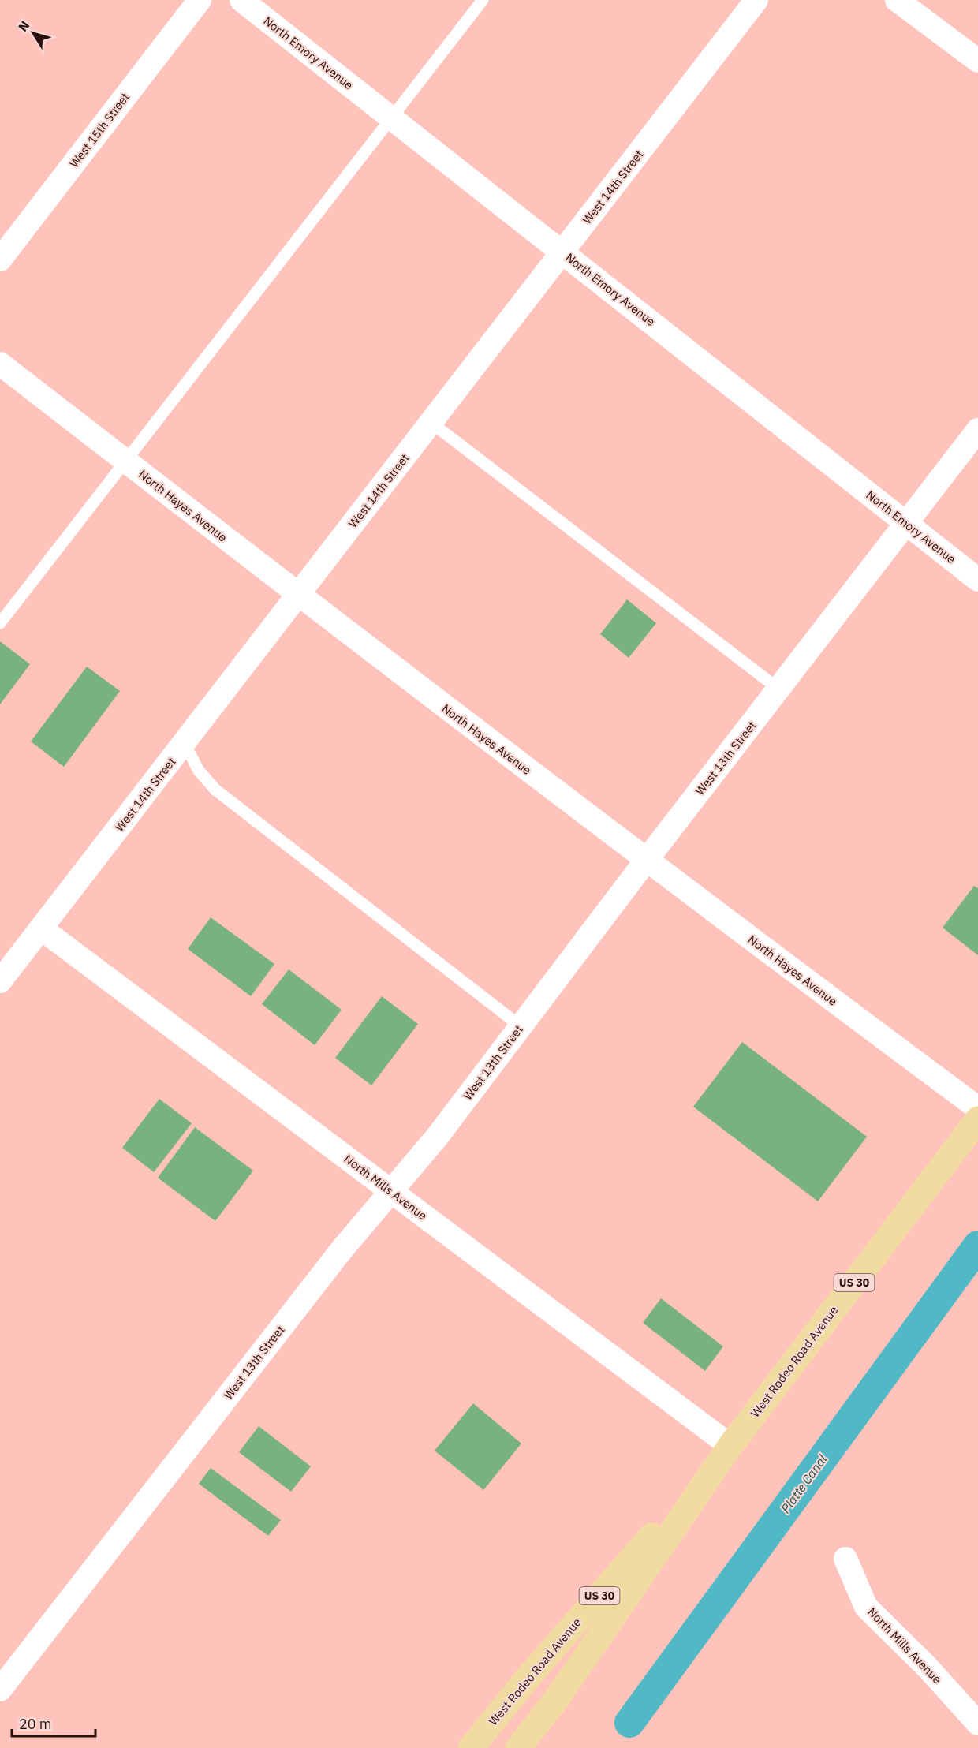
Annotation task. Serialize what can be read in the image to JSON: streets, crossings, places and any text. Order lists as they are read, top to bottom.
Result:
{
  "streets": {
    "main road": ["US 30", "West Rodeo Road Avenue"],
    "street": [
      "North Emory Avenue",
      "West 15th Street",
      "West 14th Street",
      "North Hayes Avenue",
      "West 13th Street",
      "North Mills Avenue"
    ]
  },
  "crossings": [
    ["North Emory Avenue", "West 14th Street"],
    ["North Emory Avenue", "West 13th Street"],
    ["West 14th Street", "North Hayes Avenue"],
    ["West 14th Street", "North Mills Avenue"],
    ["North Hayes Avenue", "West 13th Street"],
    ["West 13th Street", "North Mills Avenue"],
    ["North Mills Avenue", "West Rodeo Road Avenue"]
  ],
  "water": ["Platte Canal"],
  "scale_bar": "20 m",
  "north": "top left"
}
